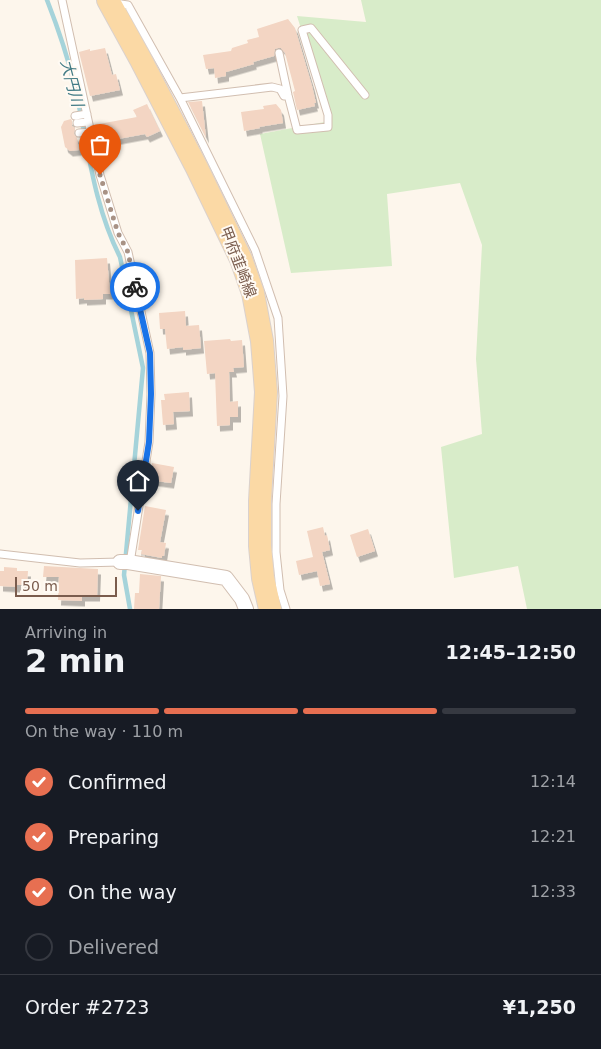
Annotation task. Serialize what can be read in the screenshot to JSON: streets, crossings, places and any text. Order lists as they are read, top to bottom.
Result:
{
  "streets": {
    "main road": ["甲府韮崎線"]
  },
  "water": ["大円川"],
  "scale_bar": "50 m",
  "page": {
    "scale": "50 m",
    "heading": ["2 min", "Arriving in", "12:45–12:50"],
    "panel": ["Order #2723", "¥1,250"],
    "bar": "On the way · 110 m",
    "list": [
      ["Confirmed", "12:14"],
      ["Preparing", "12:21"],
      ["On the way", "12:33"],
      "Delivered"
    ]
  }
}
